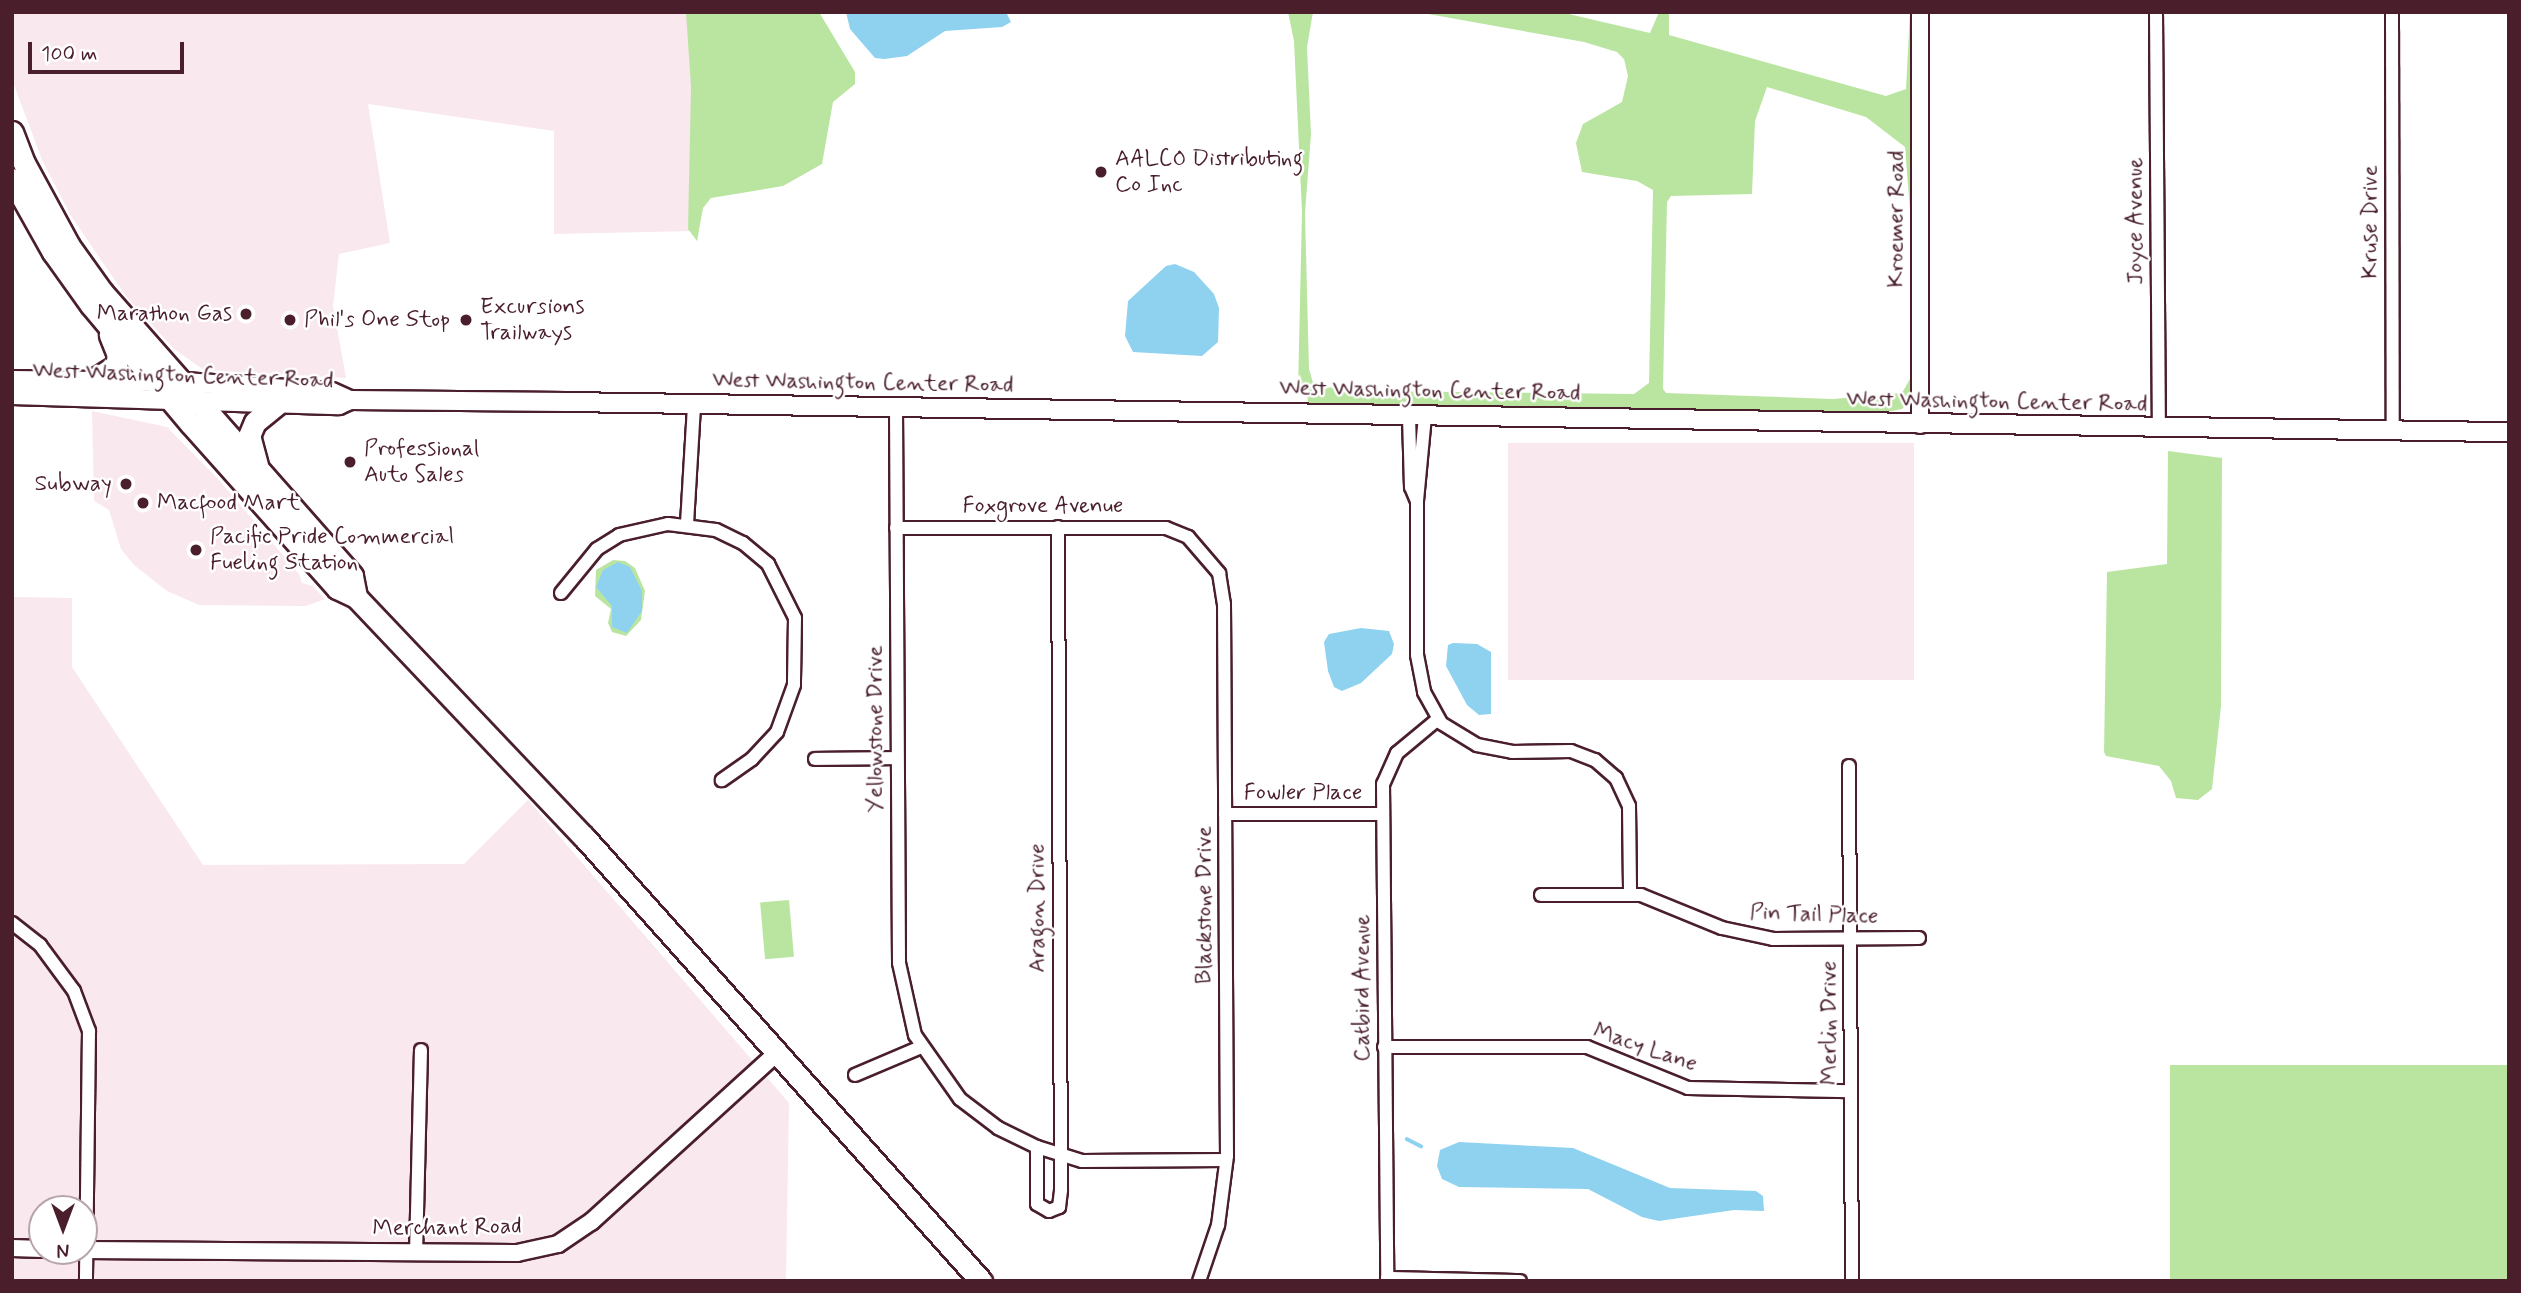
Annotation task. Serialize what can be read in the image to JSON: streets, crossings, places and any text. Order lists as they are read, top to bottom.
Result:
{
  "streets": {
    "main road": ["West Washington Center Road"],
    "street": [
      "Kroemer Road",
      "Joyce Avenue",
      "Kruse Drive",
      "Foxgrove Avenue",
      "Yellowstone Drive",
      "Fowler Place",
      "Blackstone Drive",
      "Aragon Drive",
      "Pin Tail Place",
      "Catbird Avenue",
      "Merlin Drive",
      "Macy Lane",
      "Merchant Road"
    ]
  },
  "crossings": [
    ["Kroemer Road", "West Washington Center Road"],
    ["Joyce Avenue", "West Washington Center Road"],
    ["Kruse Drive", "West Washington Center Road"],
    ["West Washington Center Road", "Yellowstone Drive"],
    ["Foxgrove Avenue", "Yellowstone Drive"],
    ["Foxgrove Avenue", "Blackstone Drive"],
    ["Foxgrove Avenue", "Aragon Drive"],
    ["Yellowstone Drive", "Blackstone Drive"],
    ["Yellowstone Drive", "Aragon Drive"],
    ["Fowler Place", "Blackstone Drive"],
    ["Fowler Place", "Catbird Avenue"],
    ["Pin Tail Place", "Merlin Drive"],
    ["Catbird Avenue", "Macy Lane"],
    ["Merlin Drive", "Macy Lane"]
  ],
  "places": [
    "AALCO Distributing Co Inc",
    "Marathon Gas",
    "Phil's One Stop",
    "Excursions Trailways",
    "Professional Auto Sales",
    "Subway",
    "Macfood Mart",
    "Pacific Pride Commercial Fueling Station"
  ],
  "scale_bar": "100 m",
  "north": "bottom"
}
